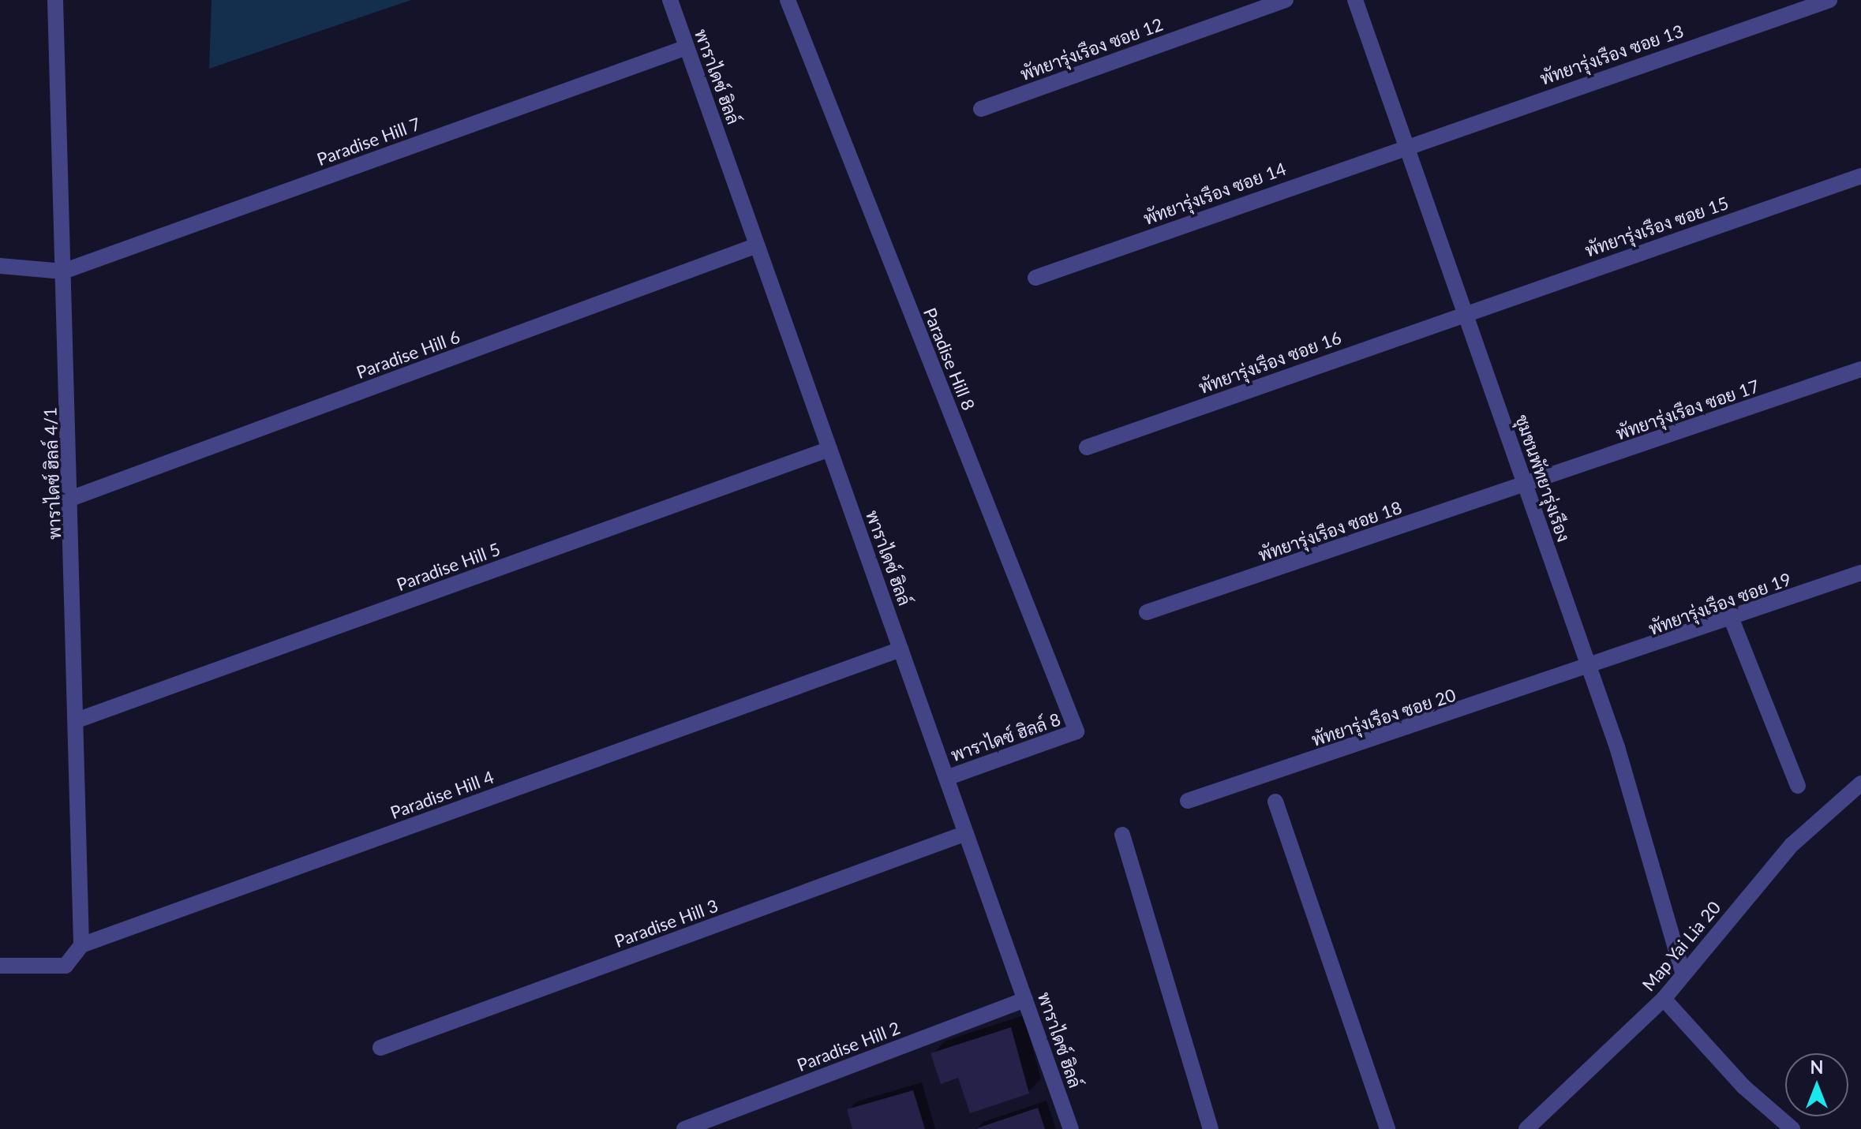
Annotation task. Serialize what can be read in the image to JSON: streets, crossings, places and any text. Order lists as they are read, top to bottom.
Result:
{
  "streets": {
    "street": [
      "พัทยารุ่งเรือง ซอย 12",
      "พัทยารุ่งเรือง ซอย 13",
      "พาราไดซ์ ฮิลล์",
      "Paradise Hill 7",
      "พัทยารุ่งเรือง ซอย 14",
      "พัทยารุ่งเรือง ซอย 15",
      "Paradise Hill 6",
      "พัทยารุ่งเรือง ซอย 16",
      "พัทยารุ่งเรือง ซอย 17",
      "พาราไดซ์ ฮิลล์ 4/1",
      "ชุมชนพัทยารุ่งเรือง",
      "พัทยารุ่งเรือง ซอย 18",
      "Paradise Hill 5",
      "พัทยารุ่งเรือง ซอย 19",
      "พัทยารุ่งเรือง ซอย 20",
      "พาราไดซ์ ฮิลล์ 8",
      "Paradise Hill 4",
      "Paradise Hill 3",
      "Map Yai Lia 20",
      "Paradise Hill 2"
    ]
  },
  "crossings": [
    ["พัทยารุ่งเรือง ซอย 13", "พัทยารุ่งเรือง ซอย 14"],
    ["พัทยารุ่งเรือง ซอย 13", "ชุมชนพัทยารุ่งเรือง"],
    ["พาราไดซ์ ฮิลล์", "Paradise Hill 7"],
    ["พาราไดซ์ ฮิลล์", "Paradise Hill 6"],
    ["พาราไดซ์ ฮิลล์", "Paradise Hill 5"],
    ["พาราไดซ์ ฮิลล์", "พาราไดซ์ ฮิลล์ 8"],
    ["พาราไดซ์ ฮิลล์", "Paradise Hill 4"],
    ["พาราไดซ์ ฮิลล์", "Paradise Hill 3"],
    ["พาราไดซ์ ฮิลล์", "Paradise Hill 2"],
    ["Paradise Hill 7", "พาราไดซ์ ฮิลล์ 4/1"],
    ["พัทยารุ่งเรือง ซอย 14", "ชุมชนพัทยารุ่งเรือง"],
    ["พัทยารุ่งเรือง ซอย 15", "พัทยารุ่งเรือง ซอย 16"],
    ["พัทยารุ่งเรือง ซอย 15", "ชุมชนพัทยารุ่งเรือง"],
    ["Paradise Hill 6", "พาราไดซ์ ฮิลล์ 4/1"],
    ["พัทยารุ่งเรือง ซอย 16", "ชุมชนพัทยารุ่งเรือง"],
    ["พัทยารุ่งเรือง ซอย 17", "ชุมชนพัทยารุ่งเรือง"],
    ["พัทยารุ่งเรือง ซอย 17", "พัทยารุ่งเรือง ซอย 18"],
    ["พาราไดซ์ ฮิลล์ 4/1", "Paradise Hill 5"],
    ["พาราไดซ์ ฮิลล์ 4/1", "Paradise Hill 4"],
    ["ชุมชนพัทยารุ่งเรือง", "พัทยารุ่งเรือง ซอย 18"],
    ["ชุมชนพัทยารุ่งเรือง", "พัทยารุ่งเรือง ซอย 19"],
    ["ชุมชนพัทยารุ่งเรือง", "พัทยารุ่งเรือง ซอย 20"],
    ["ชุมชนพัทยารุ่งเรือง", "Map Yai Lia 20"],
    ["พัทยารุ่งเรือง ซอย 19", "พัทยารุ่งเรือง ซอย 20"]
  ],
  "north": "top"
}
